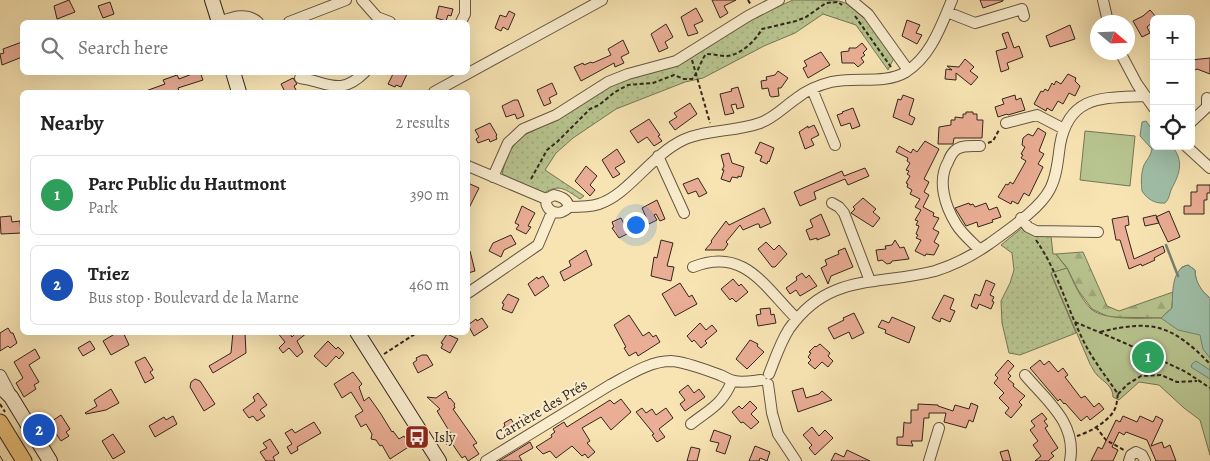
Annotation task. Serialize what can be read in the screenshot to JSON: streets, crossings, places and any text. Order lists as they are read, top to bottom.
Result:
{
  "streets": {
    "street": ["Carrière des Prés"]
  },
  "places": {
    "bus stop": ["Isly"]
  },
  "north": "right",
  "page": {
    "map_buttons": ["+", "−"],
    "search": "Search here",
    "heading": ["Nearby", "2 results"],
    "list": [
      {
        "mark": "1",
        "name": "Parc Public du Hautmont",
        "note": "Park",
        "value": "390 m"
      },
      {
        "mark": "2",
        "name": "Triez",
        "note": "Bus stop · Boulevard de la Marne",
        "value": "460 m"
      }
    ],
    "pins": ["1", "2"]
  }
}
